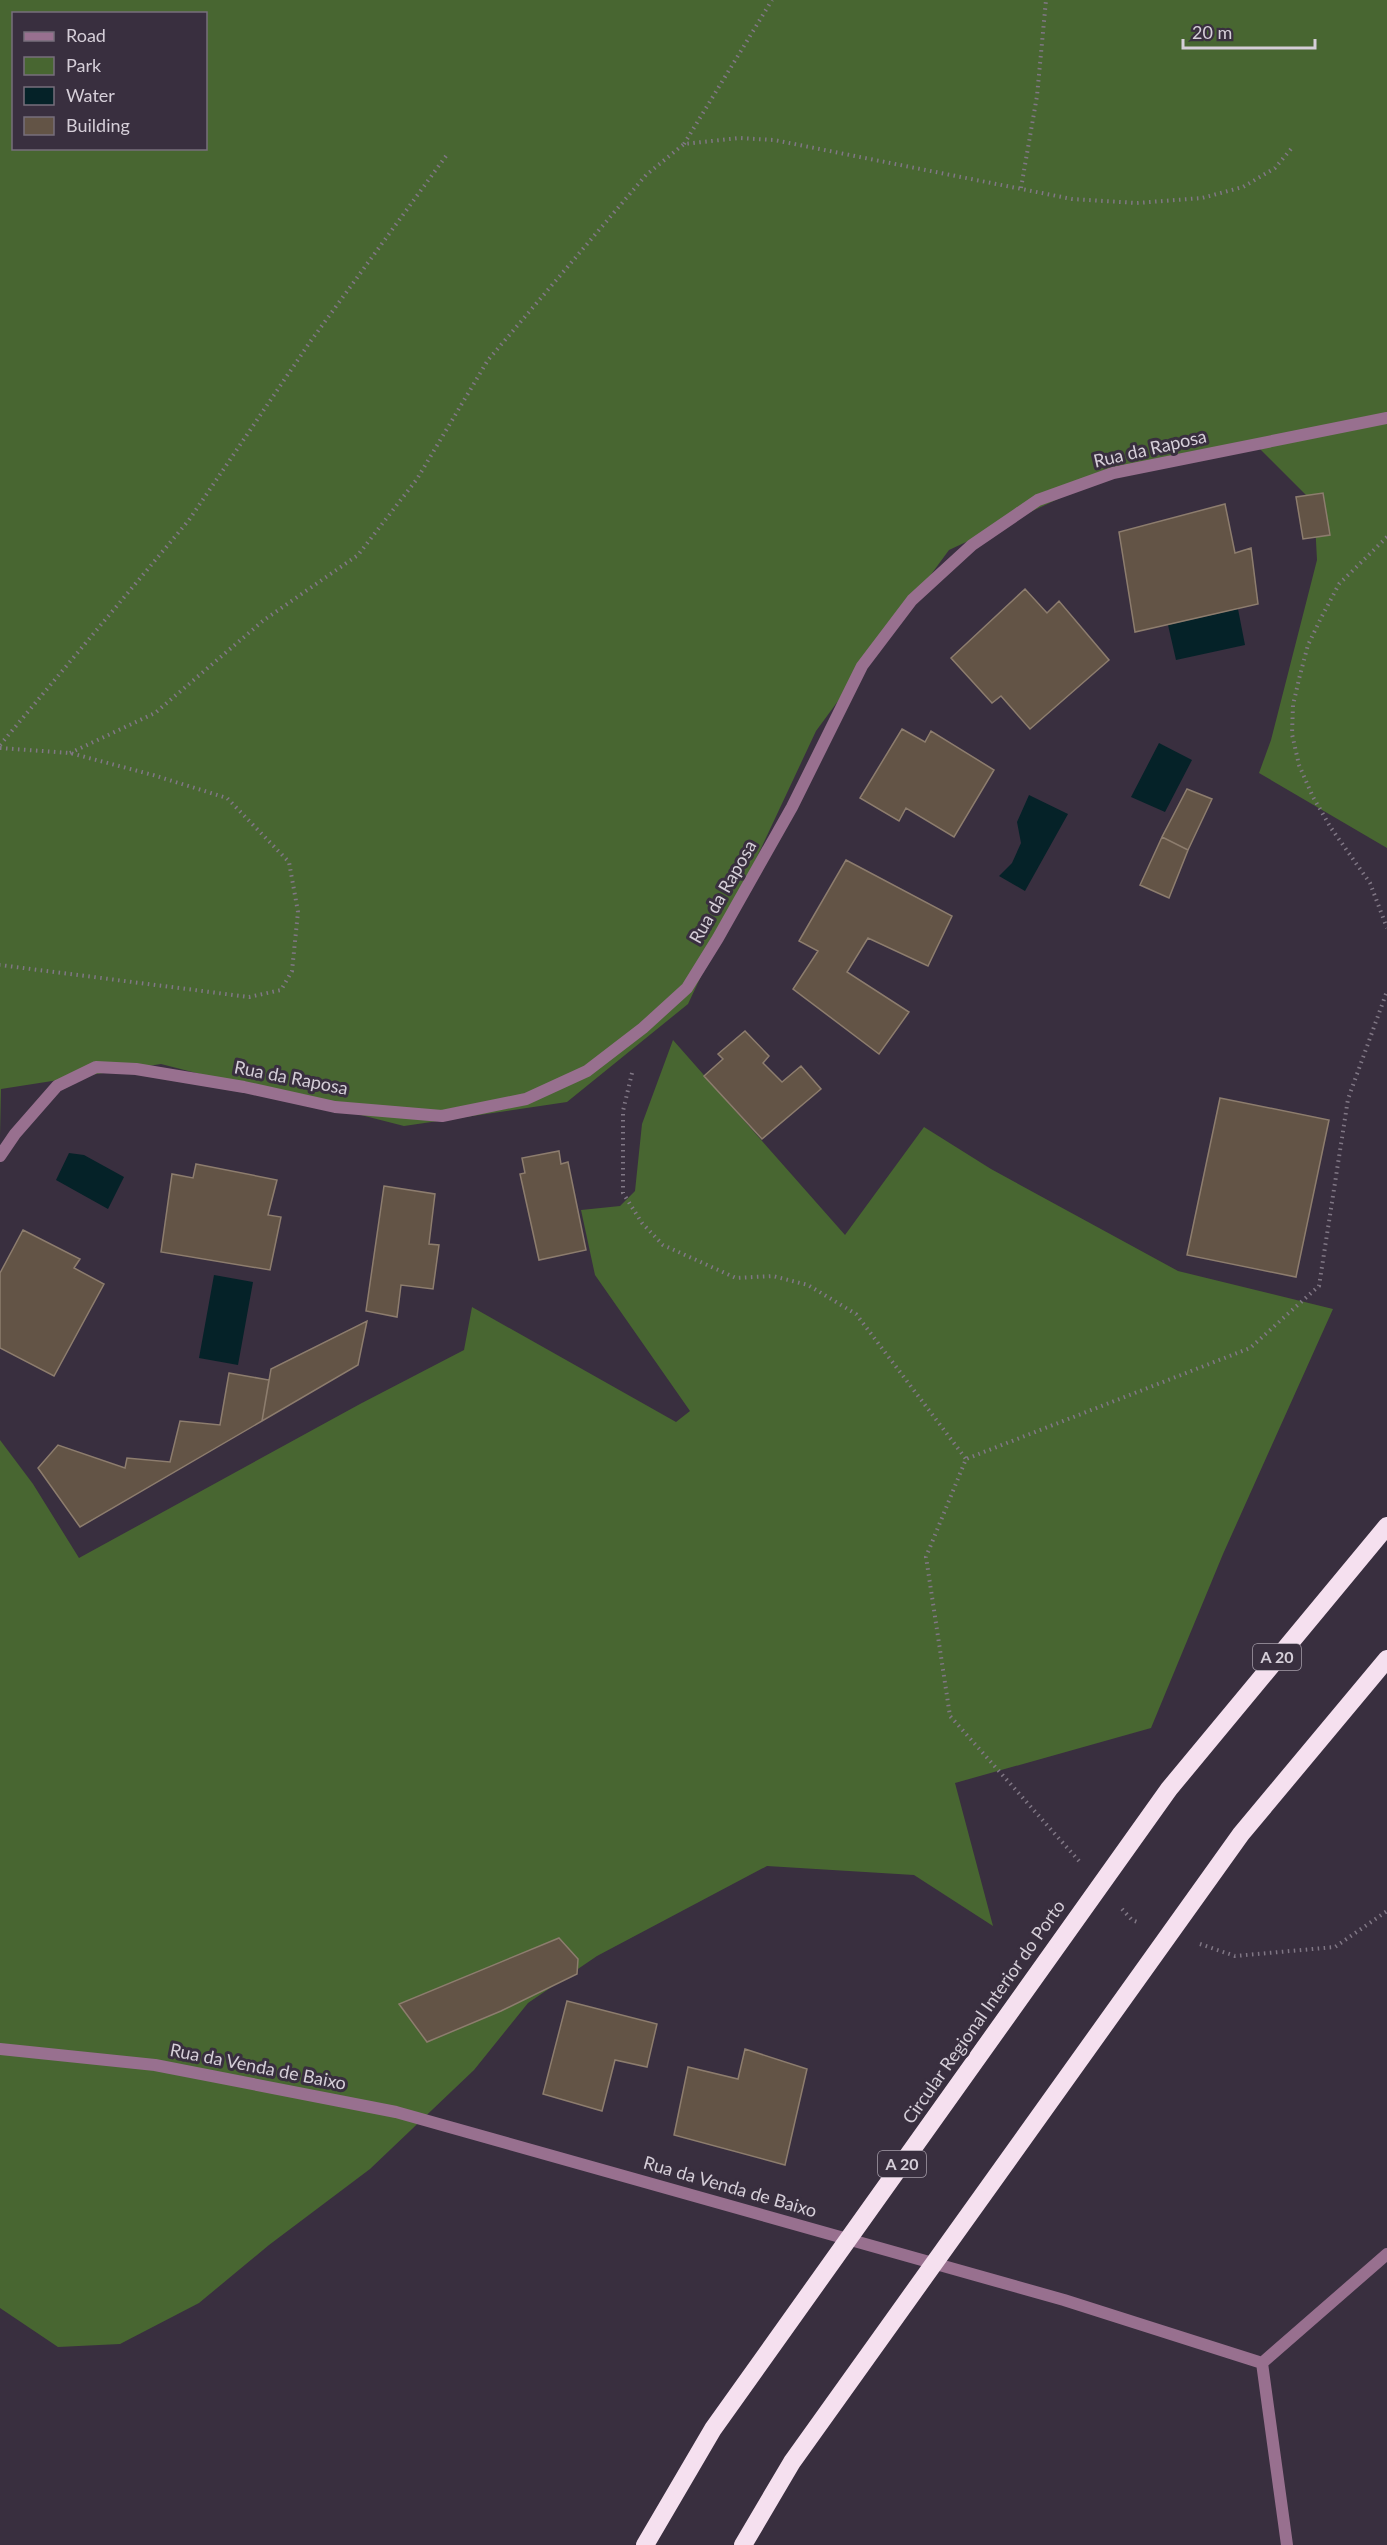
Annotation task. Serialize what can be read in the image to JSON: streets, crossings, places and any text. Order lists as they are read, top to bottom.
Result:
{
  "streets": {
    "highway": ["A 20", "Circular Regional Interior do Porto"],
    "street": ["Rua da Raposa", "Rua da Venda de Baixo"]
  },
  "legend": [
    "Road",
    "Park",
    "Water",
    "Building"
  ],
  "scale_bar": "20 m"
}
